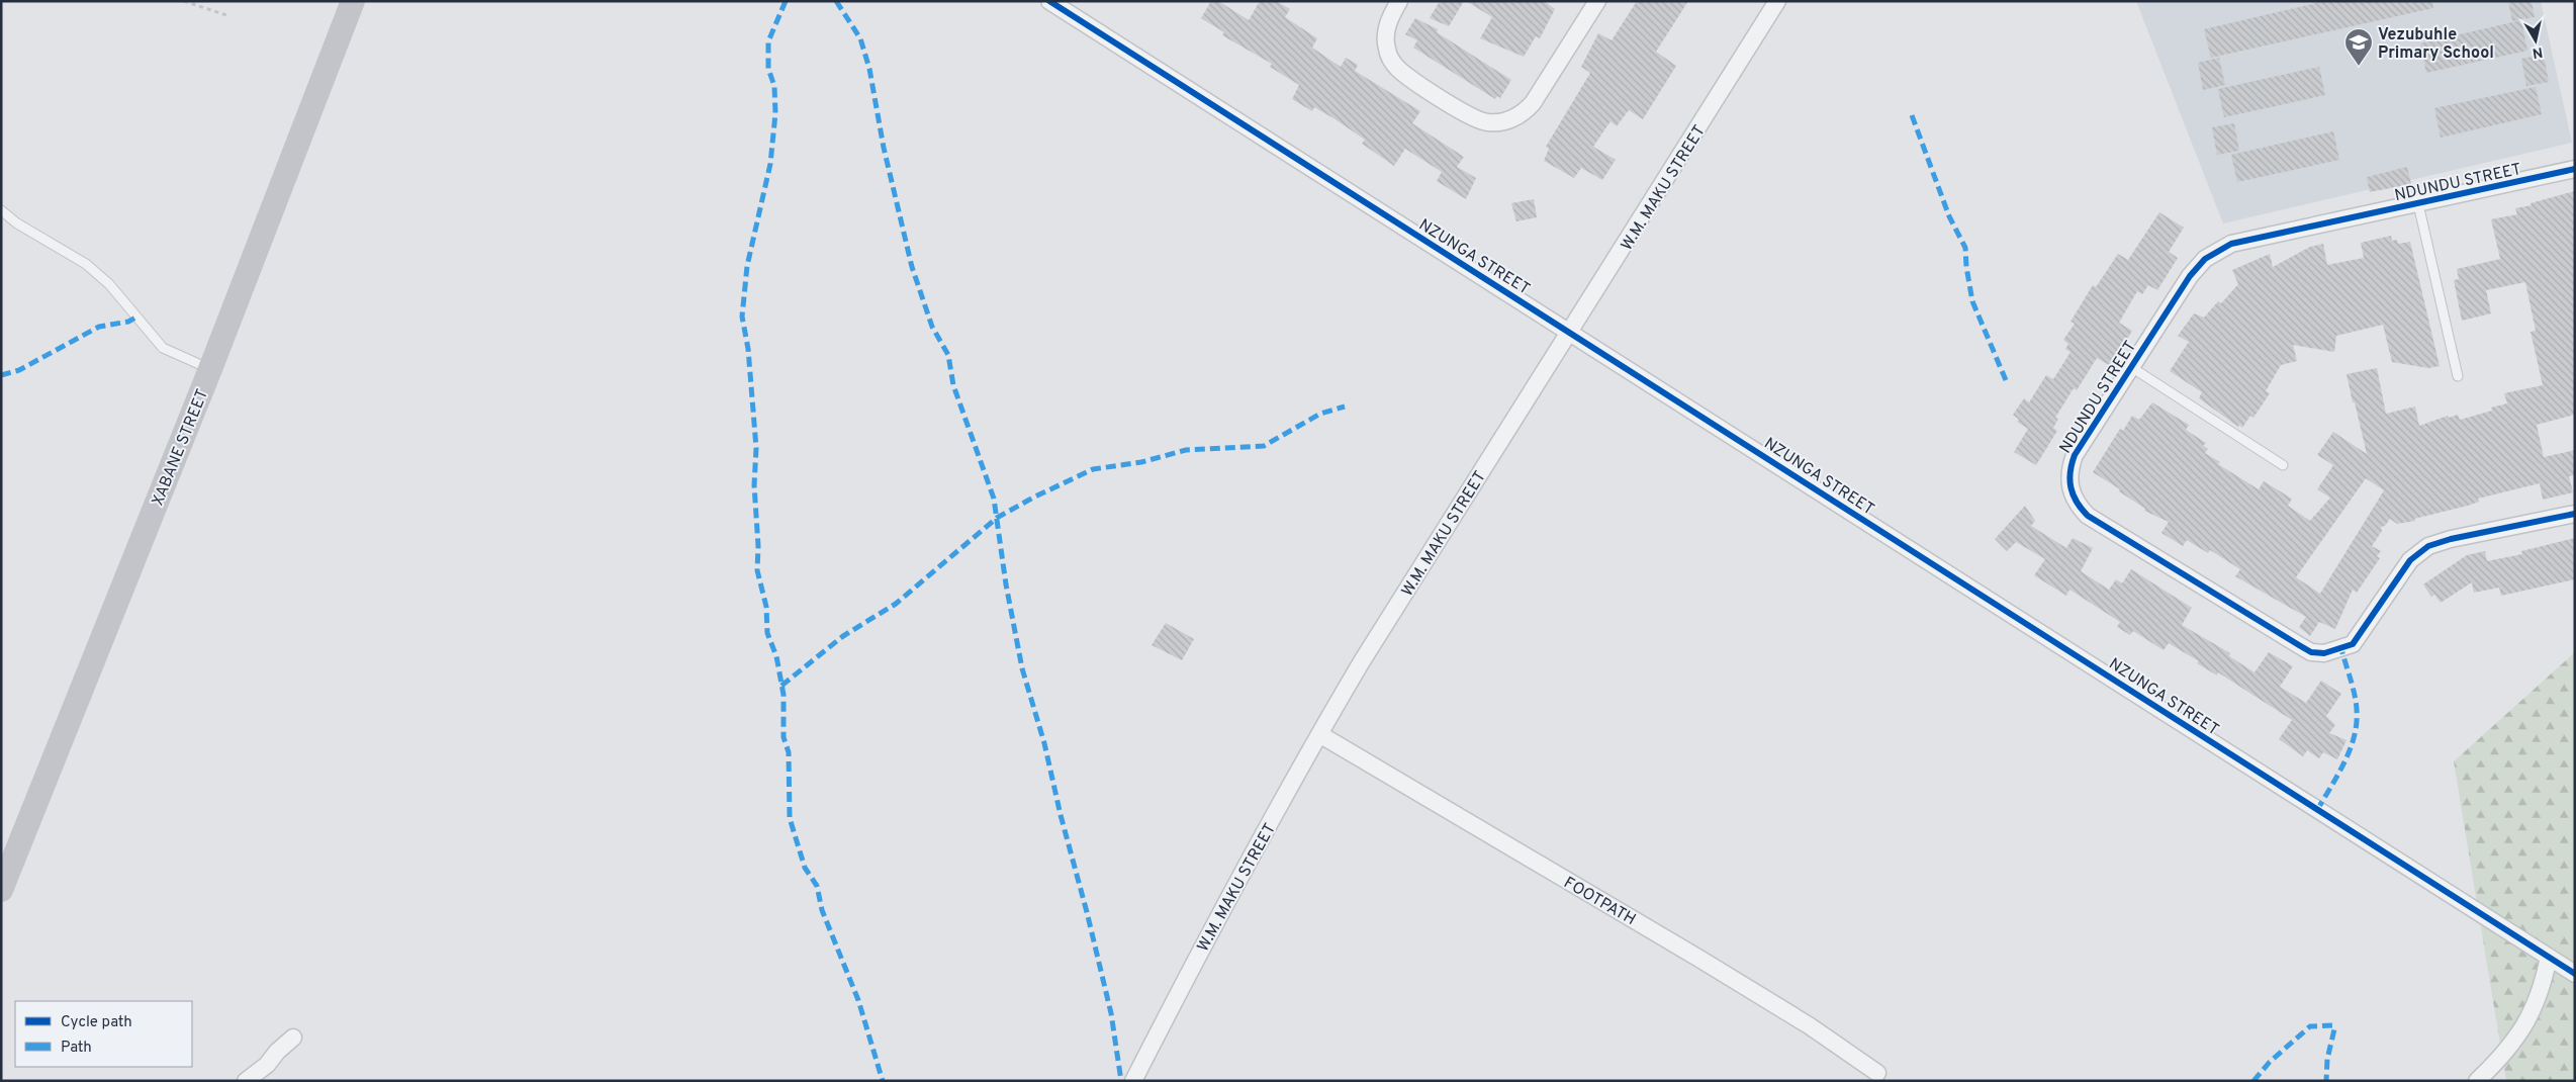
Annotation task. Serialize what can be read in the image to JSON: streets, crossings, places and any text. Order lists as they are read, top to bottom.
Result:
{
  "streets": {
    "street": [
      "NDUNDU STREET",
      "W.M. MAKU STREET",
      "NZUNGA STREET",
      "XABANE STREET",
      "FOOTPATH"
    ]
  },
  "crossings": [
    ["W.M. MAKU STREET", "NZUNGA STREET"],
    ["W.M. MAKU STREET", "FOOTPATH"]
  ],
  "places": {
    "school or university": ["Vezubuhle Primary School"]
  },
  "legend": ["Cycle path", "Path"],
  "north": "bottom"
}
